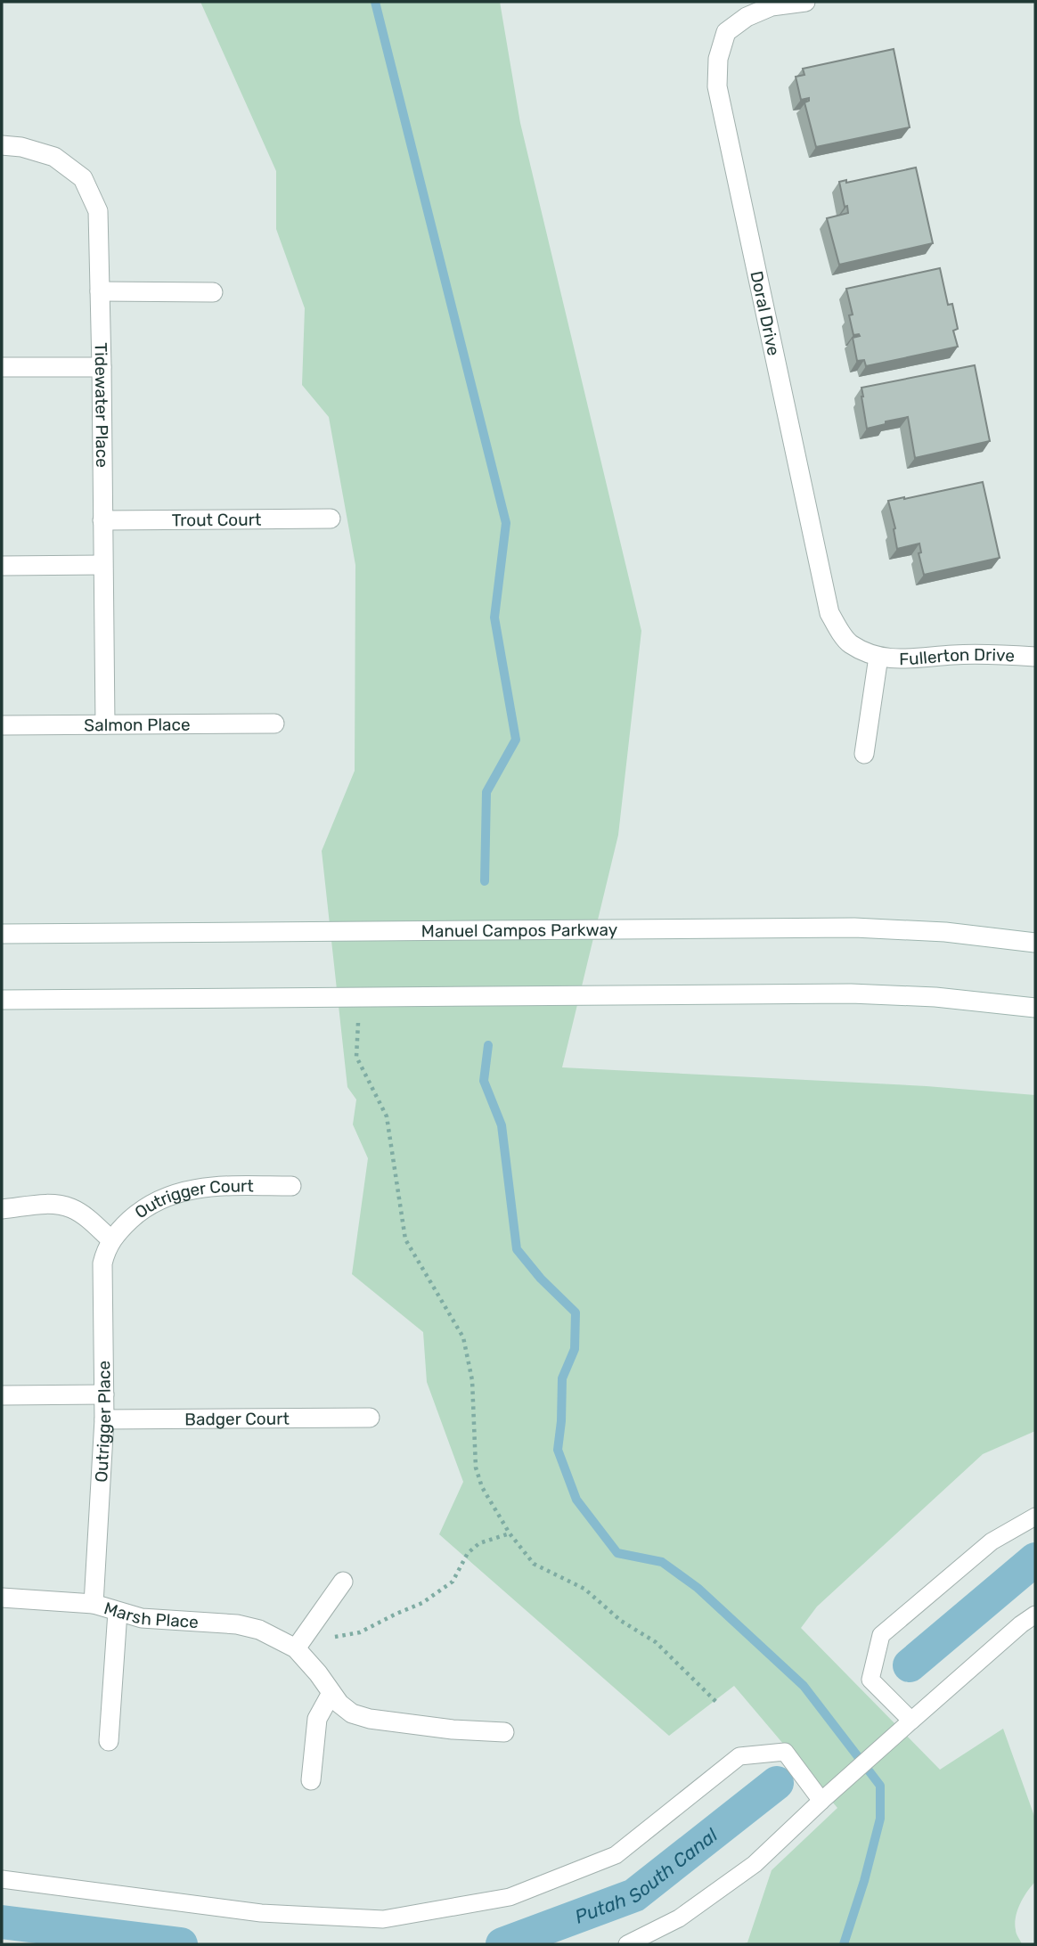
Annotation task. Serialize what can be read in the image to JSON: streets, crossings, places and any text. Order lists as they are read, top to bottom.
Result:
{
  "streets": {
    "street": [
      "Doral Drive",
      "Tidewater Place",
      "Trout Court",
      "Fullerton Drive",
      "Salmon Place",
      "Manuel Campos Parkway",
      "Outrigger Court",
      "Badger Court",
      "Outrigger Place",
      "Marsh Place"
    ]
  },
  "crossings": [
    ["Doral Drive", "Fullerton Drive"],
    ["Tidewater Place", "Trout Court"],
    ["Tidewater Place", "Salmon Place"],
    ["Outrigger Court", "Outrigger Place"],
    ["Badger Court", "Outrigger Place"],
    ["Outrigger Place", "Marsh Place"]
  ],
  "water": ["Putah South Canal"]
}
